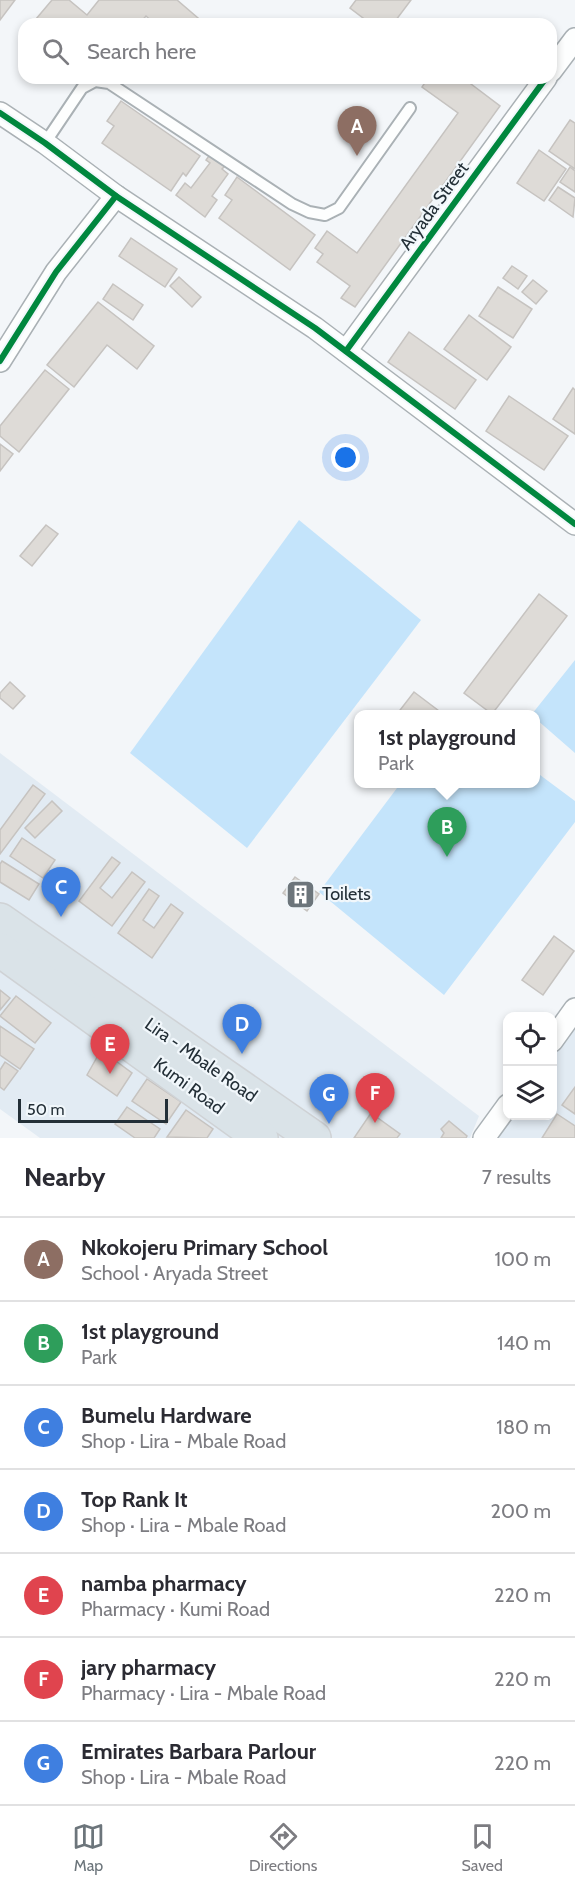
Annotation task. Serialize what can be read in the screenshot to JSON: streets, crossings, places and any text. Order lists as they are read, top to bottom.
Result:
{
  "streets": {
    "main road": ["Lira - Mbale Road", "Kumi Road"],
    "street": ["Aryada Street"]
  },
  "places": {
    "building": ["Toilets"]
  },
  "scale_bar": "50 m",
  "page": {
    "search": "Search here",
    "pins": [
      "A",
      "B",
      "C",
      "D",
      "E",
      "F",
      "G"
    ],
    "popup": ["1st playground", "Park"],
    "scale": "50 m",
    "heading": ["Nearby", "7 results"],
    "list": [
      {
        "mark": "A",
        "name": "Nkokojeru Primary School",
        "note": "School · Aryada Street",
        "value": "100 m"
      },
      {
        "mark": "B",
        "name": "1st playground",
        "note": "Park",
        "value": "140 m"
      },
      {
        "mark": "C",
        "name": "Bumelu Hardware",
        "note": "Shop · Lira - Mbale Road",
        "value": "180 m"
      },
      {
        "mark": "D",
        "name": "Top Rank It",
        "note": "Shop · Lira - Mbale Road",
        "value": "200 m"
      },
      {
        "mark": "E",
        "name": "namba pharmacy",
        "note": "Pharmacy · Kumi Road",
        "value": "220 m"
      },
      {
        "mark": "F",
        "name": "jary pharmacy",
        "note": "Pharmacy · Lira - Mbale Road",
        "value": "220 m"
      },
      {
        "mark": "G",
        "name": "Emirates Barbara Parlour",
        "note": "Shop · Lira - Mbale Road",
        "value": "220 m"
      }
    ],
    "nav": ["Map", "Directions", "Saved"]
  }
}
